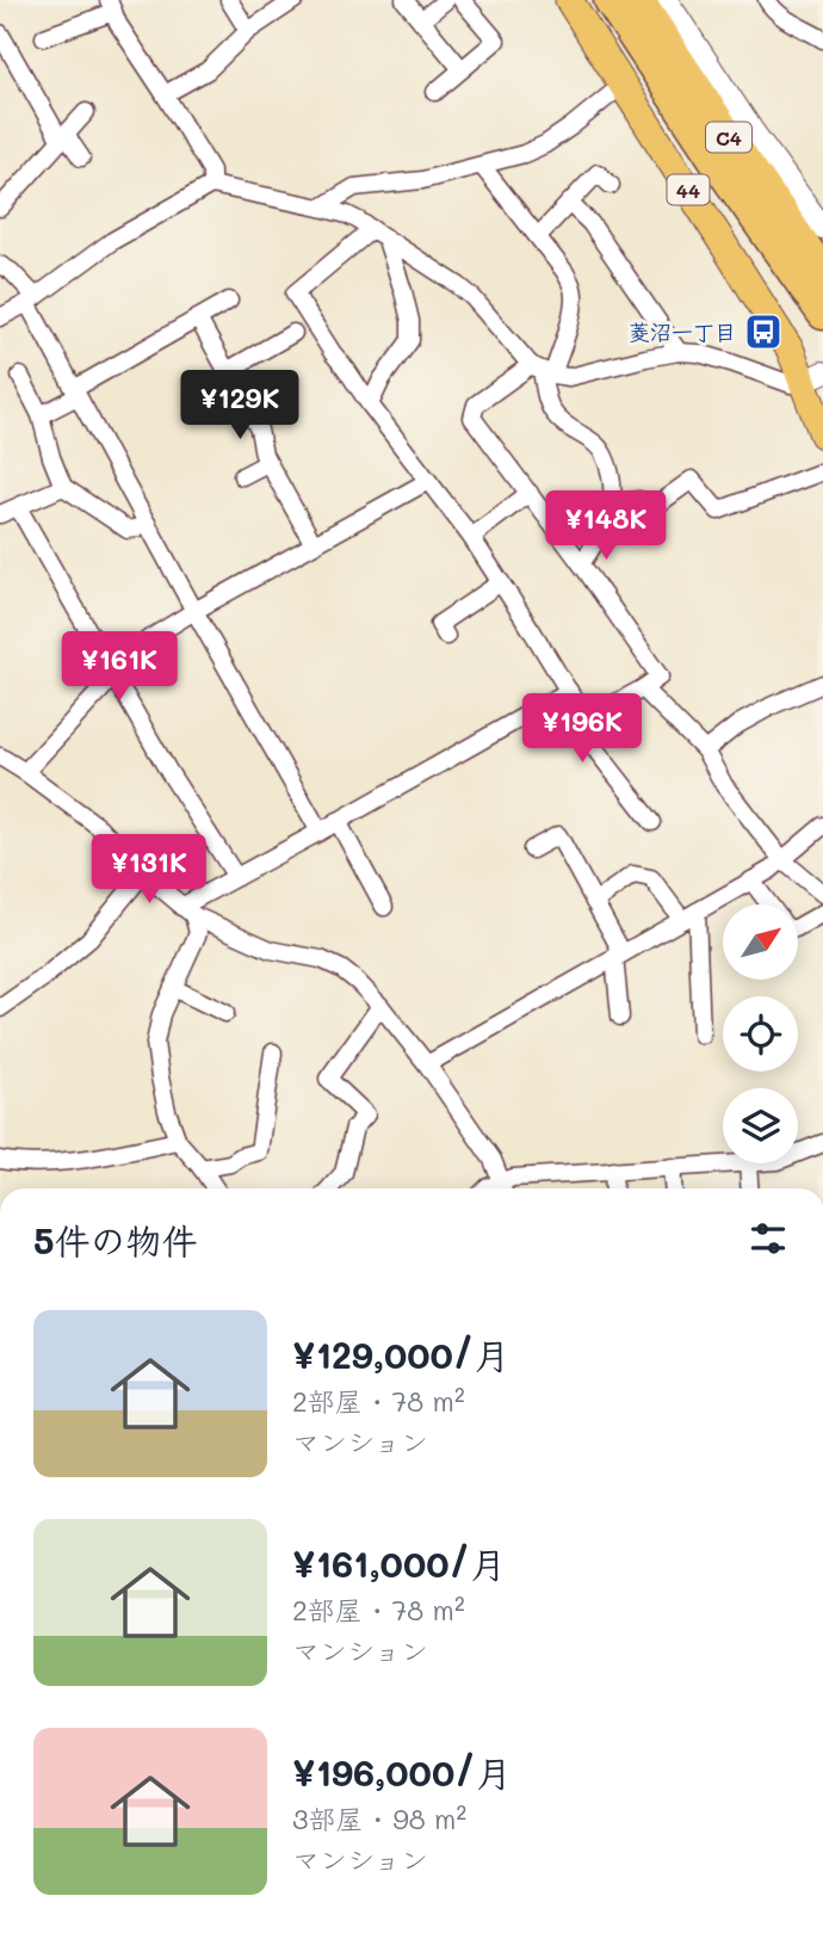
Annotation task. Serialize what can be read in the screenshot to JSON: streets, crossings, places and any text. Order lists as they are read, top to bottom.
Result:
{
  "streets": {
    "highway": ["C4"],
    "main road": ["44"]
  },
  "places": {
    "bus stop": ["菱沼一丁目"]
  },
  "north": "top right",
  "page": {
    "price": [
      "¥129K",
      "¥148K",
      "¥161K",
      "¥196K",
      "¥131K"
    ],
    "heading": "5件の物件",
    "list": [
      {
        "name": "¥129,000/月",
        "note": "2部屋 · 78 m² · マンション"
      },
      {
        "name": "¥161,000/月",
        "note": "2部屋 · 78 m² · マンション"
      },
      {
        "name": "¥196,000/月",
        "note": "3部屋 · 98 m² · マンション"
      }
    ]
  }
}
